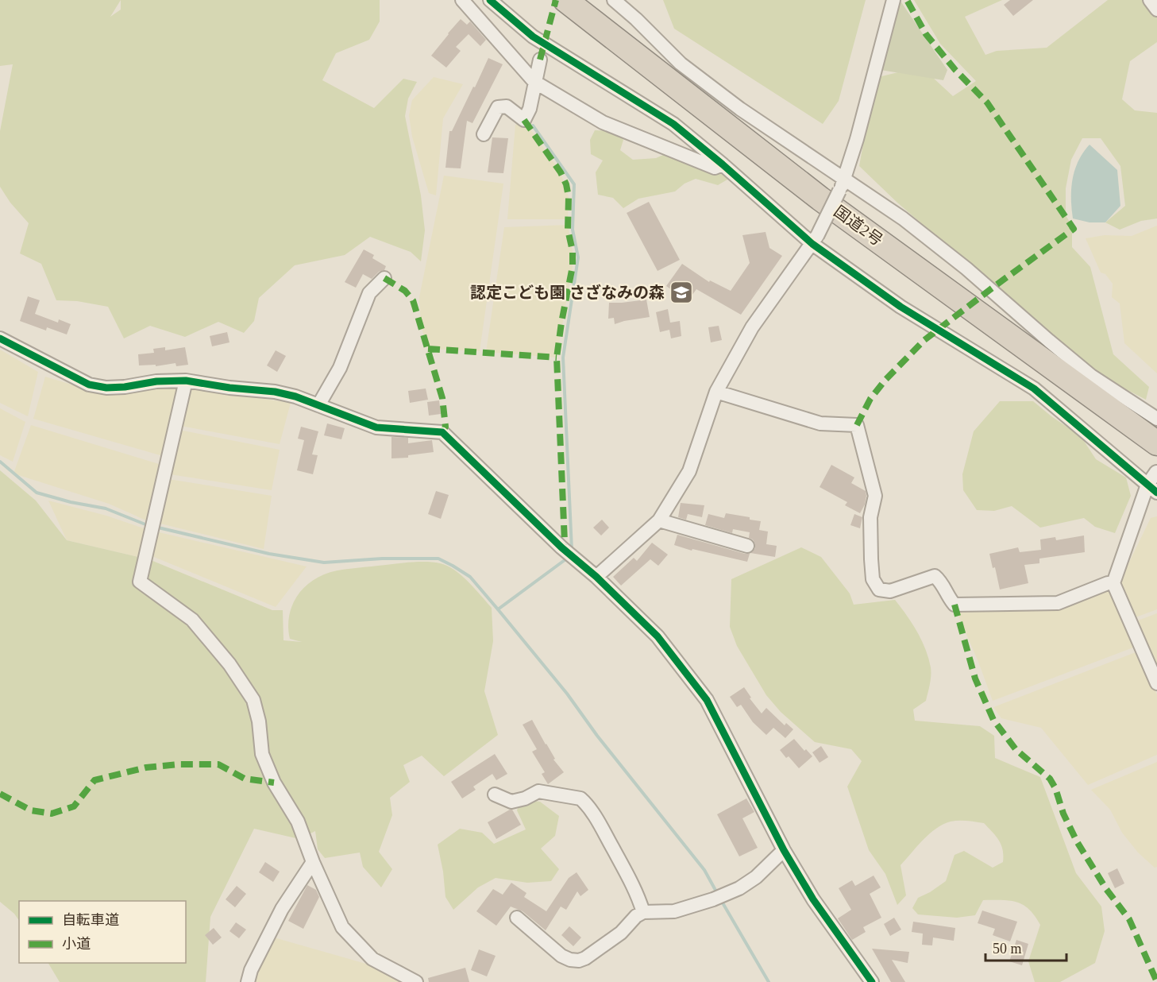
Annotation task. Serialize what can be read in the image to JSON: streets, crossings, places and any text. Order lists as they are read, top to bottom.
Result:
{
  "streets": {
    "highway": ["国道2号"]
  },
  "places": {
    "school or university": ["認定こども園 さざなみの森"]
  },
  "legend": ["自転車道", "小道"],
  "scale_bar": "50 m"
}
